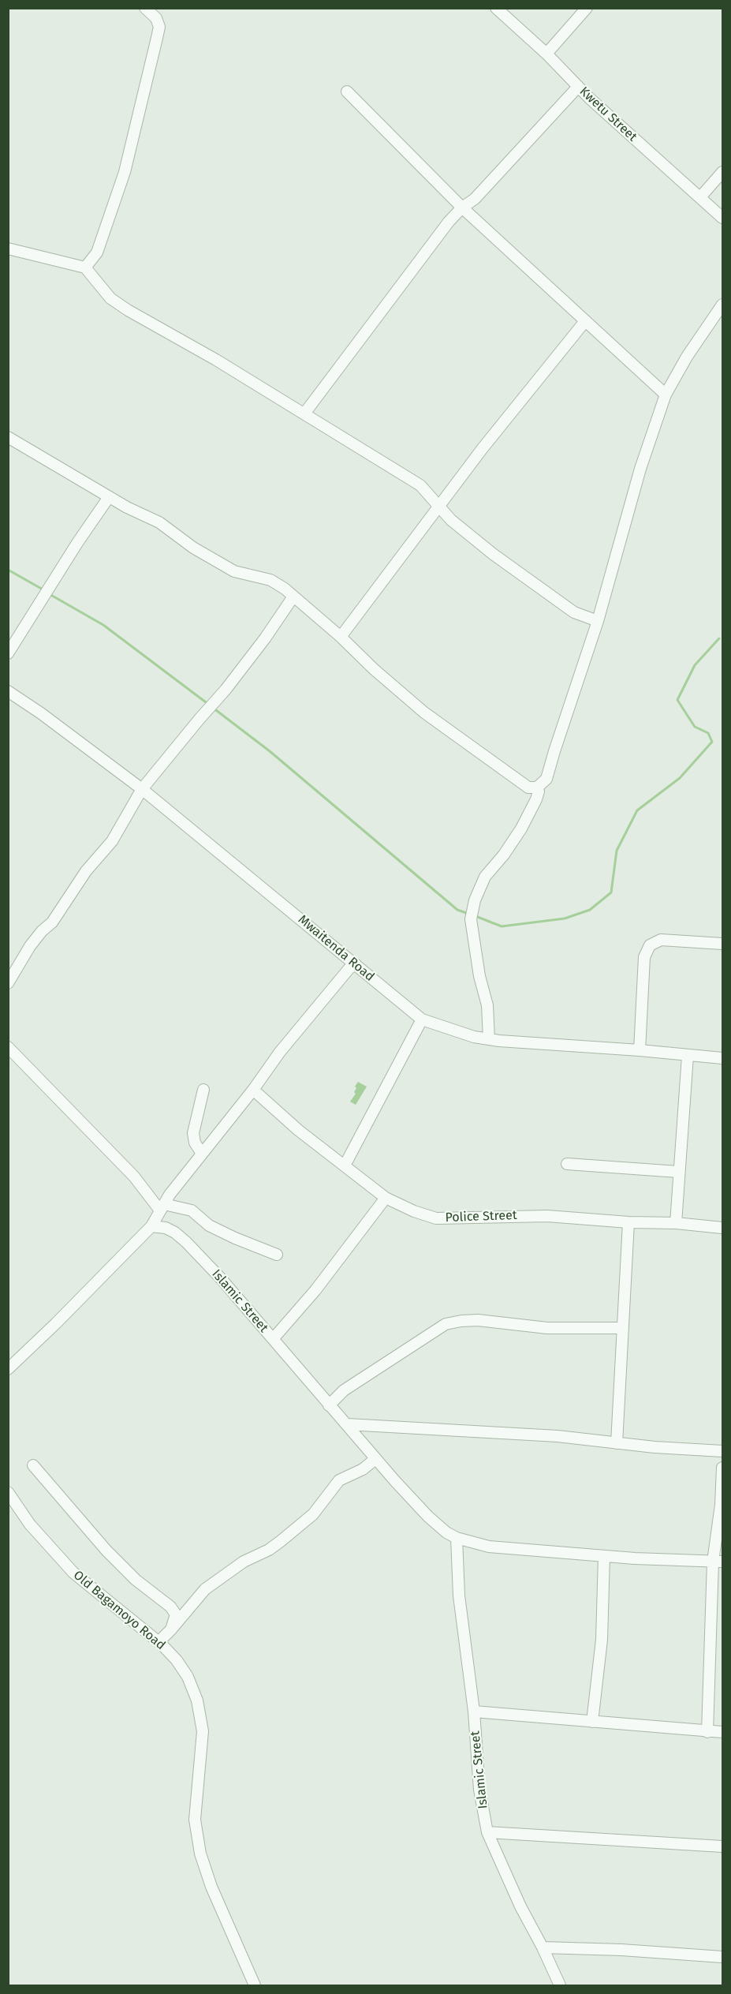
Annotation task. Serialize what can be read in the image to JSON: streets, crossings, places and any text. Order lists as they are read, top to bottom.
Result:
{
  "streets": {
    "street": [
      "Kwetu Street",
      "Mwaitenda Road",
      "Police Street",
      "Islamic Street",
      "Old Bagamoyo Road"
    ]
  }
}
